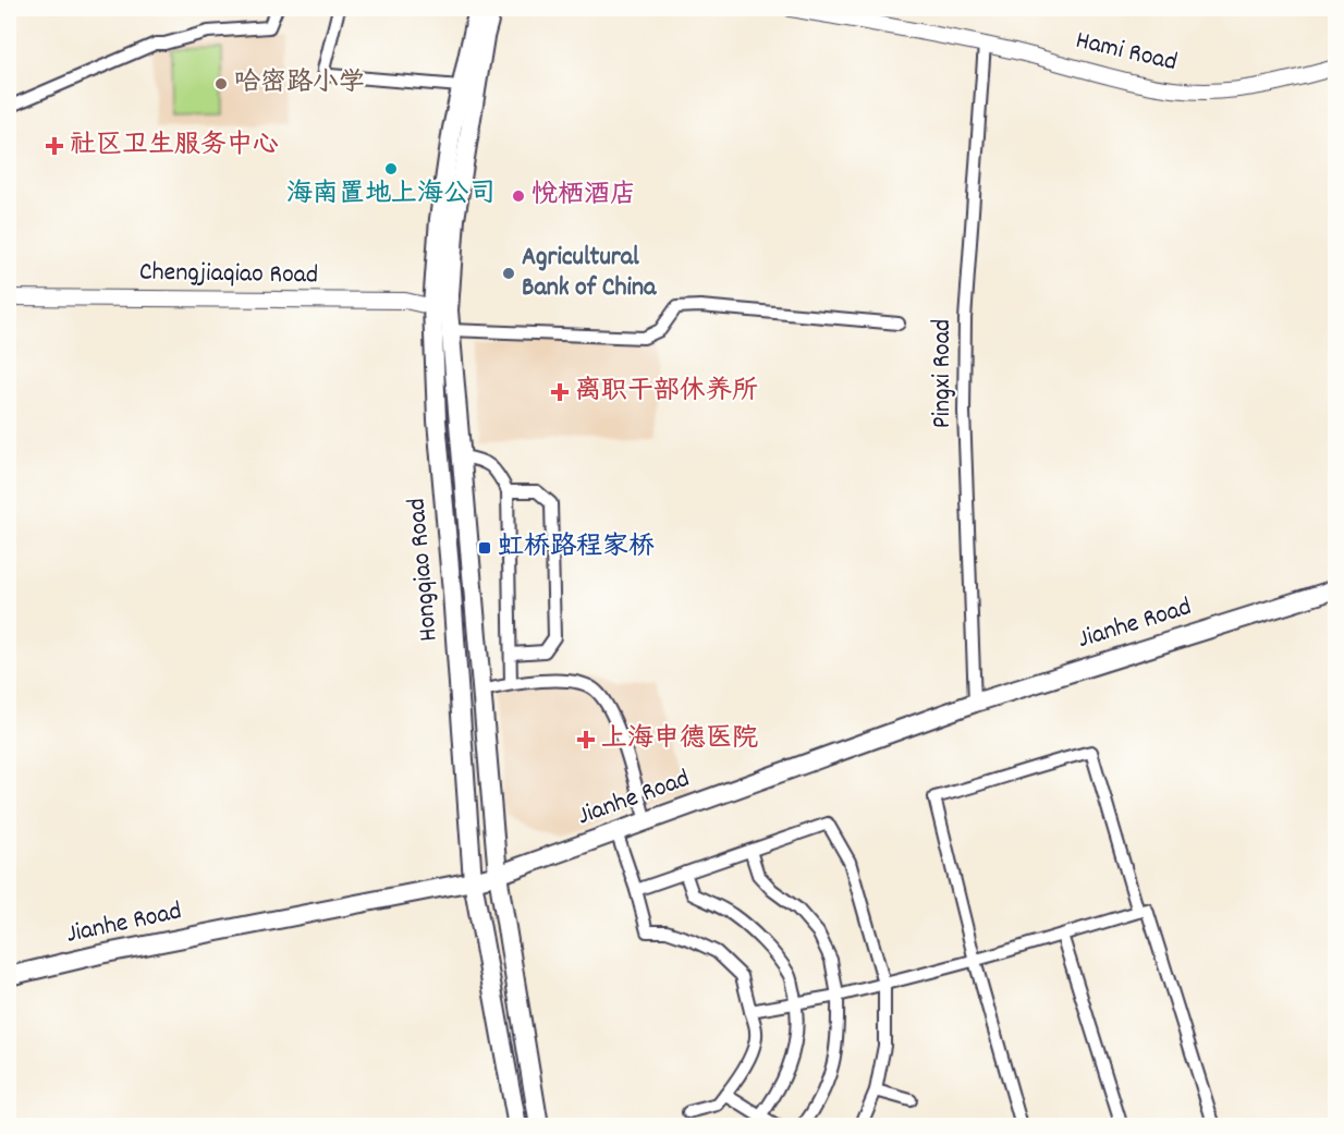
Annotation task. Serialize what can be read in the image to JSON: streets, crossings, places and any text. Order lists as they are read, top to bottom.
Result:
{
  "streets": {
    "main road": ["Hongqiao Road", "Jianhe Road"],
    "street": ["Hami Road", "Chengjiaqiao Road", "Pingxi Road"]
  },
  "crossings": [
    ["Hami Road", "Pingxi Road"],
    ["Chengjiaqiao Road", "Hongqiao Road"],
    ["Pingxi Road", "Jianhe Road"],
    ["Hongqiao Road", "Jianhe Road"]
  ],
  "places": {
    "other": [
      "哈密路小学",
      "海南置地上海公司",
      "悦栖酒店",
      "Agricultural Bank of China"
    ],
    "health": ["社区卫生服务中心", "离职干部休养所", "上海申德医院"],
    "transit": ["虹桥路程家桥"]
  }
}
